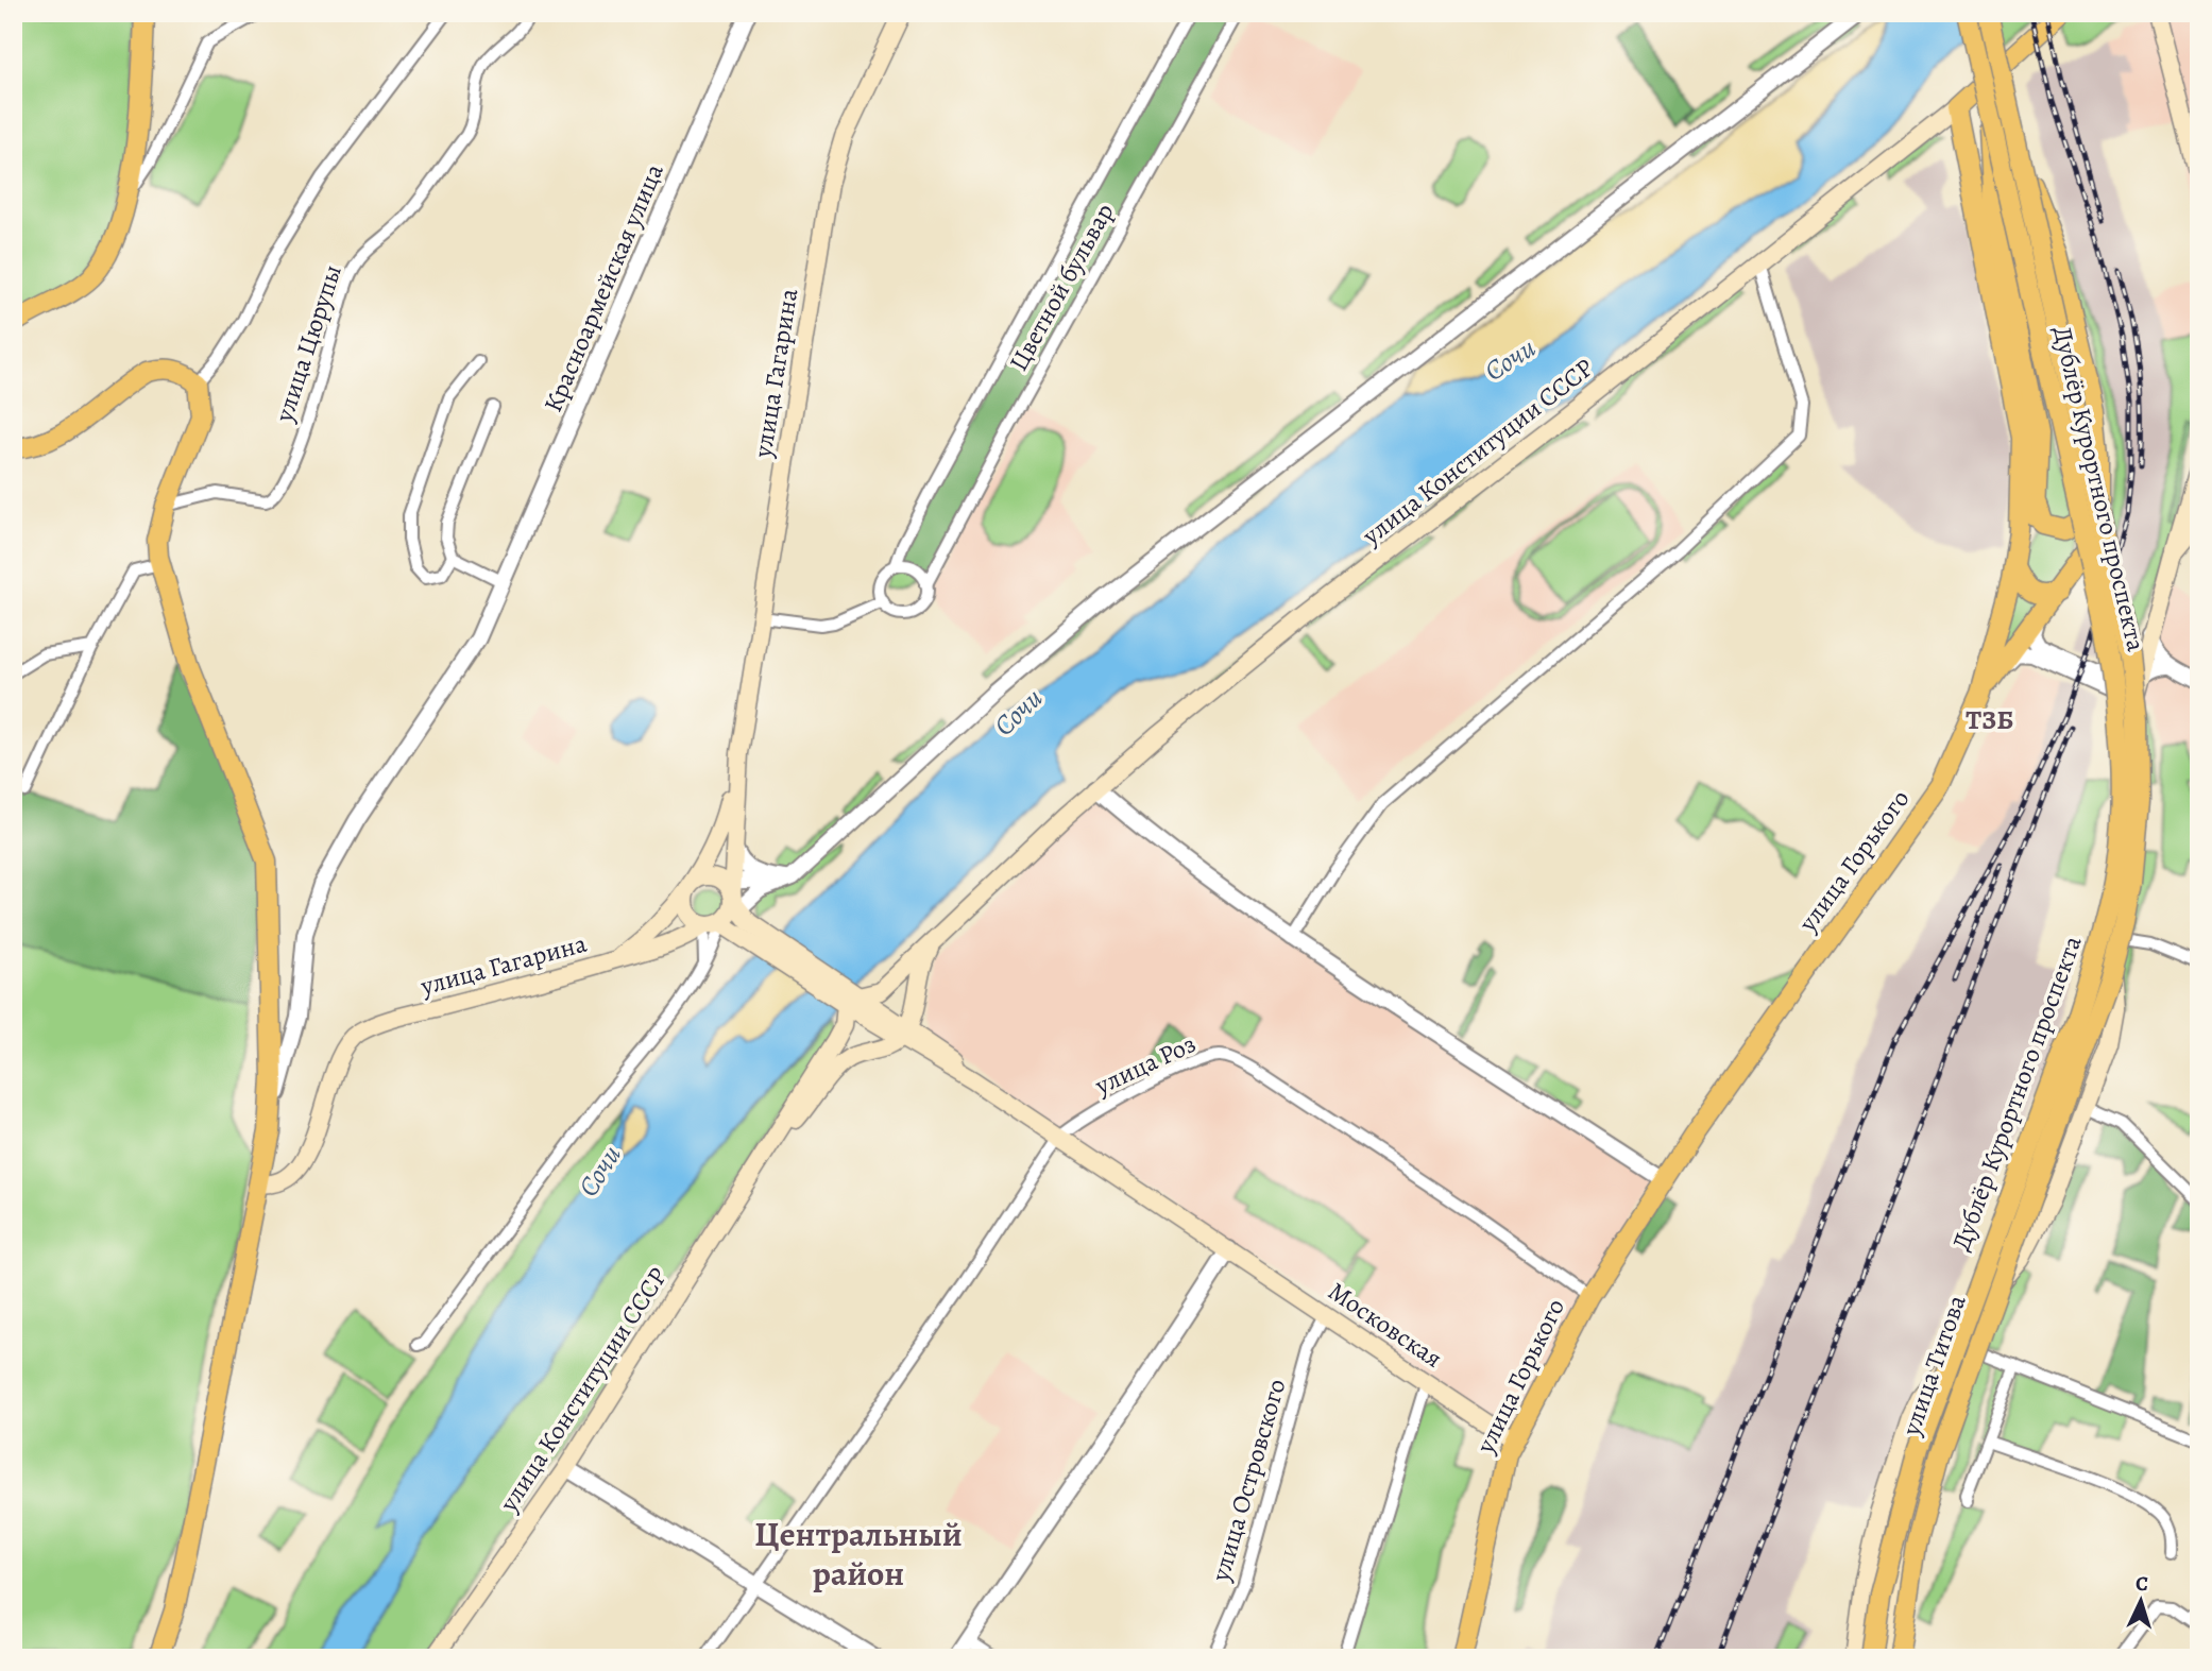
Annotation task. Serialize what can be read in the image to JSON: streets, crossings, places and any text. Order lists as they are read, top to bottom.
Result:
{
  "streets": {
    "main road": [
      "улица Гагарина",
      "улица Конституции СССР",
      "Дублёр Курортного проспекта",
      "улица Горького",
      "Московская",
      "улица Титова"
    ],
    "street": [
      "Цветной бульвар",
      "Красноармейская улица",
      "улица Цюрупы",
      "улица Роз",
      "улица Островского"
    ]
  },
  "crossings": [
    ["улица Гагарина", "Московская"],
    ["улица Конституции СССР", "Московская"],
    ["Дублёр Курортного проспекта", "улица Титова"],
    ["улица Горького", "улица Роз"],
    ["улица Горького", "Московская"],
    ["улица Роз", "Московская"],
    ["Московская", "улица Островского"]
  ],
  "districts": ["ТЗБ", "Центральный район"],
  "water": ["Сочи"],
  "north": "top"
}
